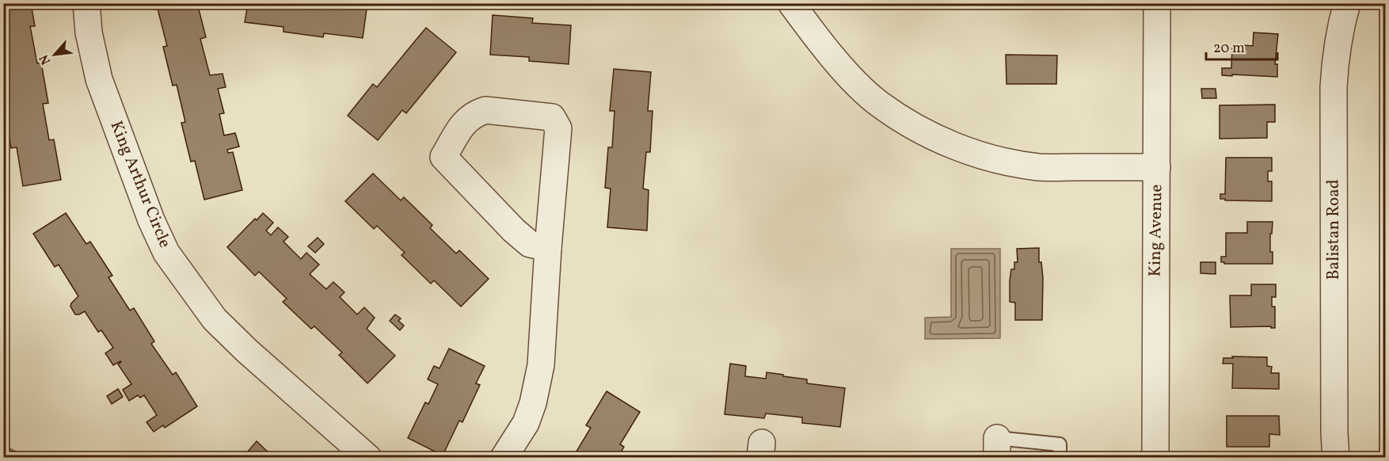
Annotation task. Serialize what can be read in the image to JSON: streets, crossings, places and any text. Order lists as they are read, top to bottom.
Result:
{
  "streets": {
    "street": ["King Arthur Circle", "Balistan Road", "King Avenue"]
  },
  "scale_bar": "20 m",
  "north": "bottom left"
}
